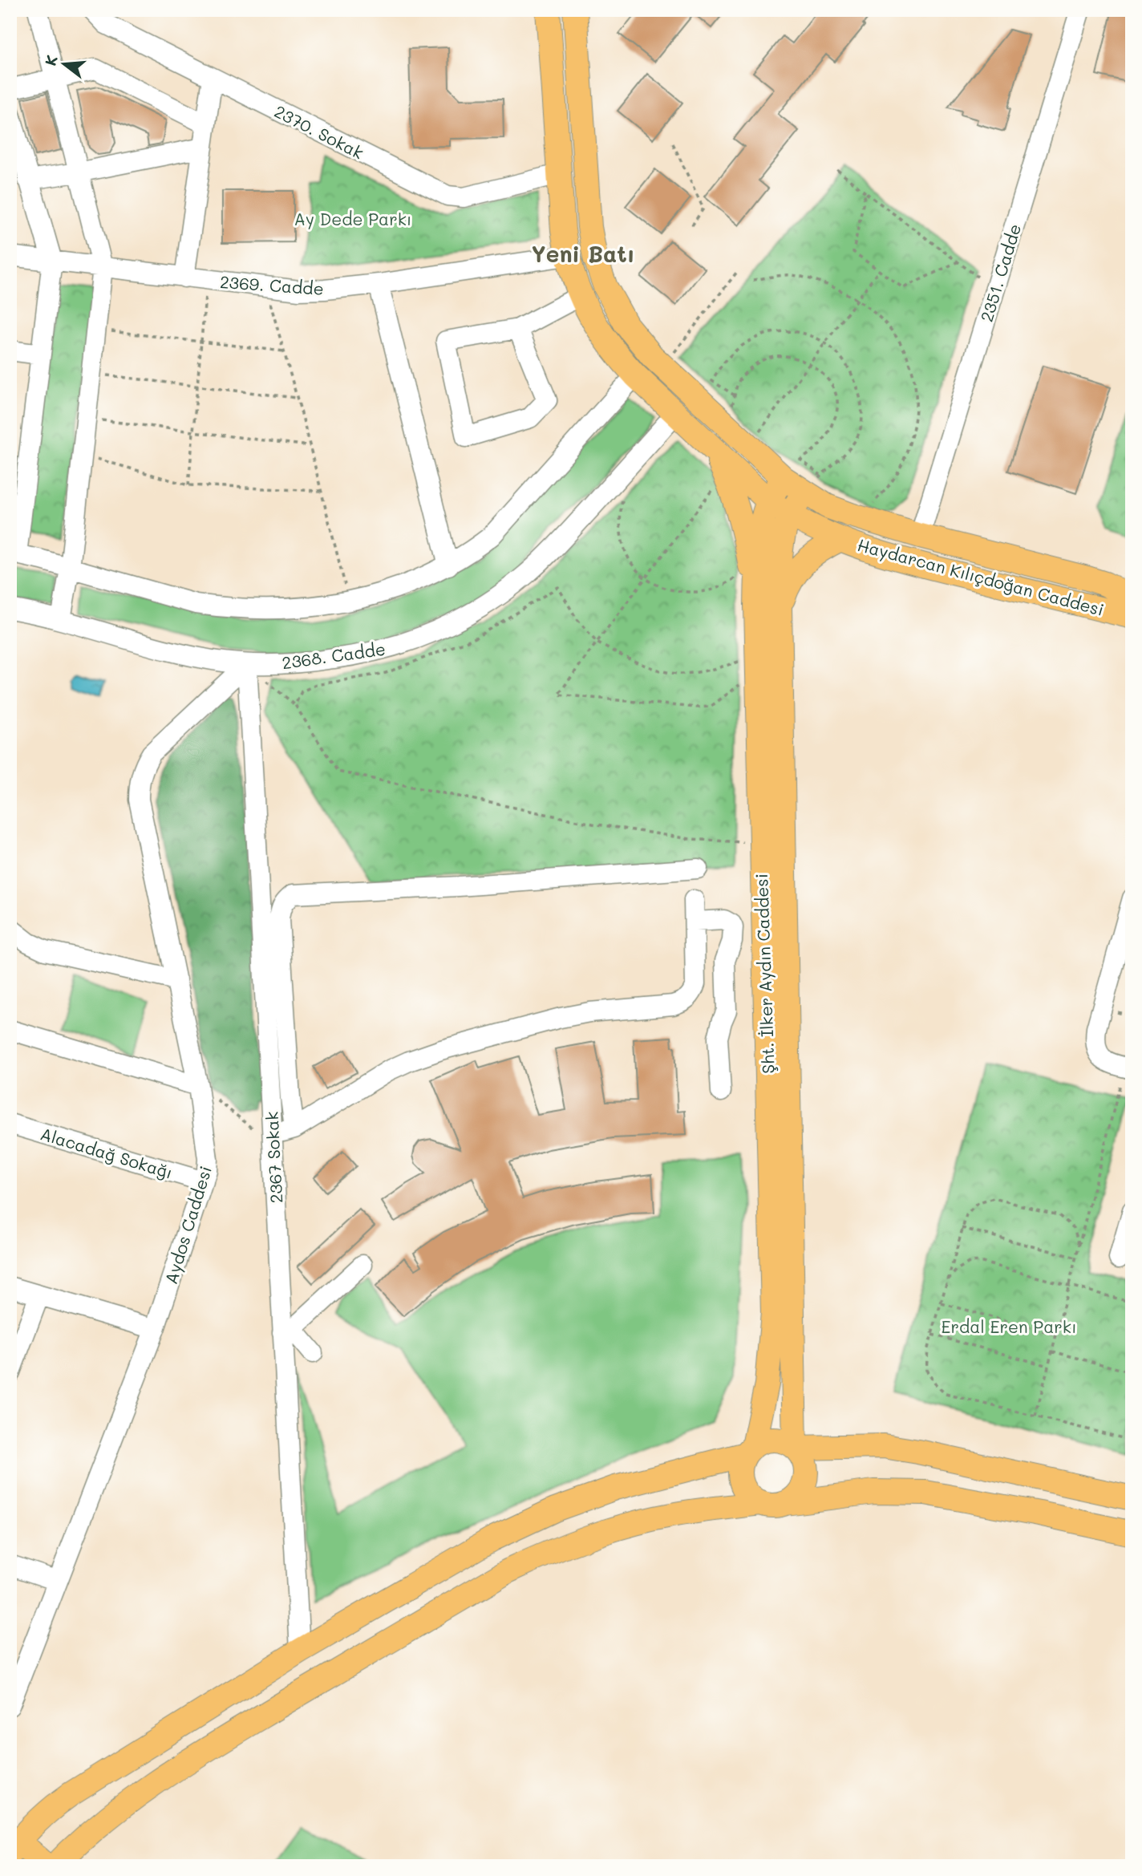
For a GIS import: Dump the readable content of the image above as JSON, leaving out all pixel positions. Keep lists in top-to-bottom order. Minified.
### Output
{"streets":{"main road":["Haydarcan Kılıçdoğan Caddesi","Şht. İlker Aydın Caddesi"],"street":["2370. Sokak","2351. Cadde","2369. Cadde","2368. Cadde","Alacadağ Sokağı","2367 Sokak","Aydos Caddesi"]},"crossings":[["2370. Sokak","Haydarcan Kılıçdoğan Caddesi"],["2351. Cadde","Haydarcan Kılıçdoğan Caddesi"],["2369. Cadde","Haydarcan Kılıçdoğan Caddesi"],["Haydarcan Kılıçdoğan Caddesi","2368. Cadde"],["Haydarcan Kılıçdoğan Caddesi","Şht. İlker Aydın Caddesi"],["2368. Cadde","2367 Sokak"],["2368. Cadde","Aydos Caddesi"],["Alacadağ Sokağı","Aydos Caddesi"],["2367 Sokak","Aydos Caddesi"]],"districts":["Yeni Batı"],"parks":["Ay Dede Parkı","Erdal Eren Parkı"],"north":"left"}
